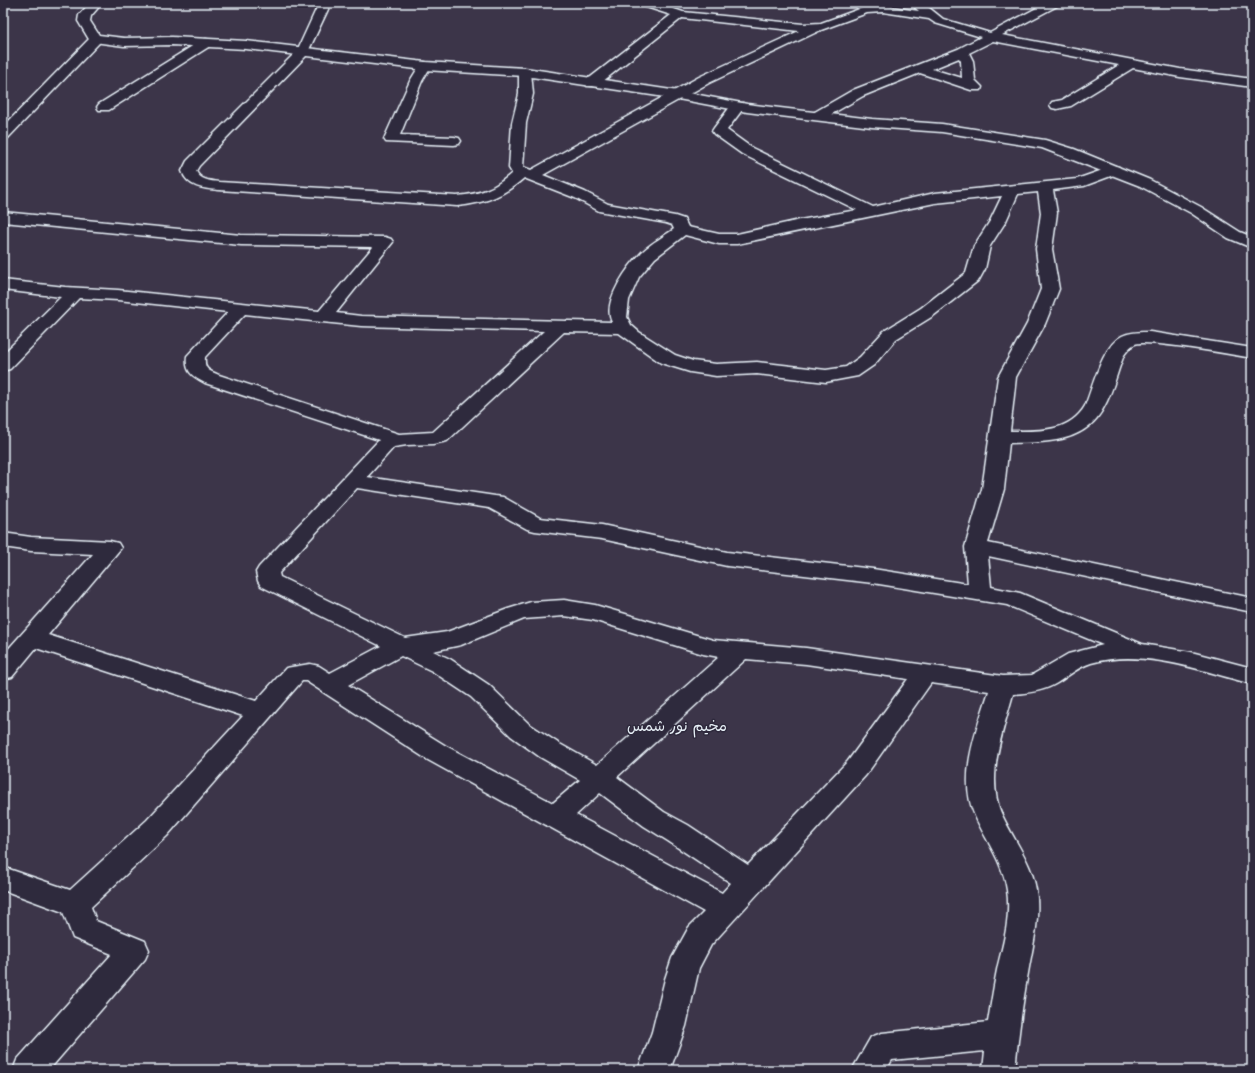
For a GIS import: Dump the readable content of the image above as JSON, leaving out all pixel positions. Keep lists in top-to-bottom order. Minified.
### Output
{"districts":["ِمخيم نور شمس"]}
